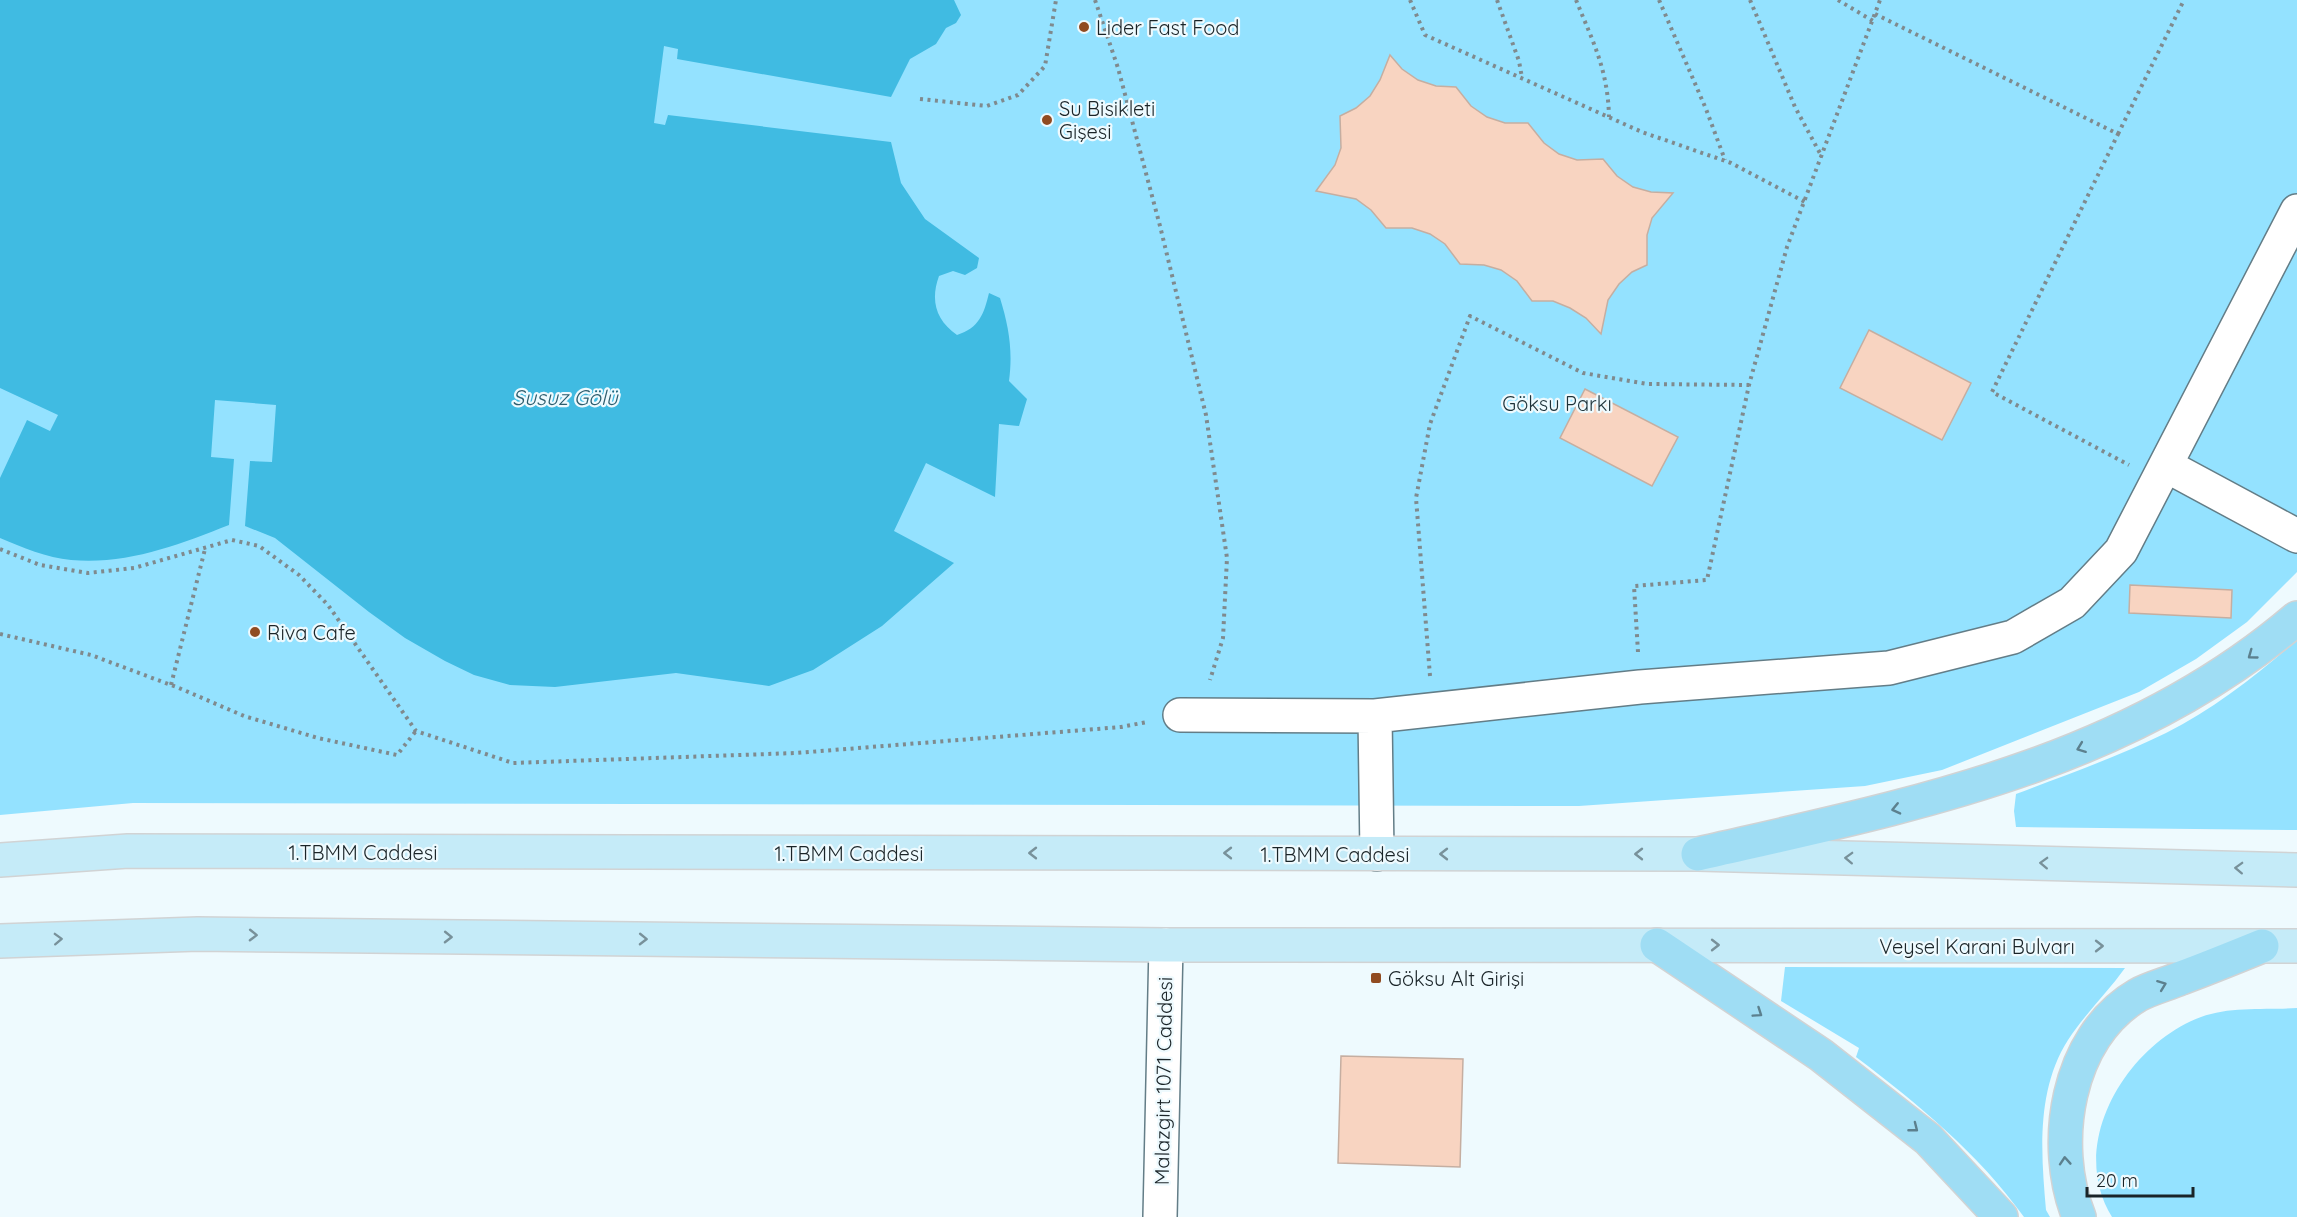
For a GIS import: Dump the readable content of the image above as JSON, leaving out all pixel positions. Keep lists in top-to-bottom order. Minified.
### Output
{"streets":{"main road":["1.TBMM Caddesi","Veysel Karani Bulvarı"],"street":["Malazgirt 1071 Caddesi"]},"water":["Susuz Gölü"],"parks":["Göksu Parkı"],"places":{"other":["Lider Fast Food","Su Bisikleti Gişesi","Riva Cafe"],"transit":["Göksu Alt Girişi"]},"scale_bar":"20 m"}
